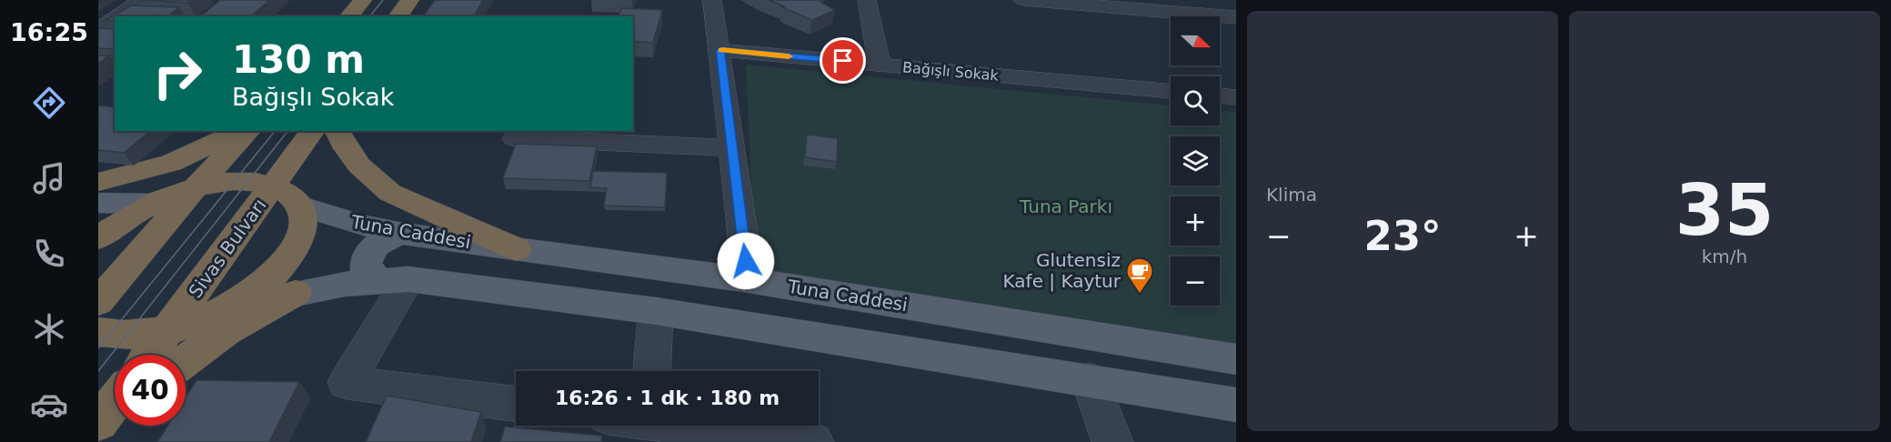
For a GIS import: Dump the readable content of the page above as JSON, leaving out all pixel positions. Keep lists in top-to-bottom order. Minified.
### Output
{"streets":{"highway":["Sivas Bulvarı"],"main road":["Tuna Caddesi"],"street":["Bağışlı Sokak"]},"parks":["Tuna Parkı"],"places":{"cafe":["Glutensiz Kafe | Kaytur"]},"north":"right","page":{"tabs":"16:25","tile":["Klima",["35","km/h"]],"map_buttons":["+","−"],"turn":["130 m","Bağışlı Sokak"],"heat":["−","23°","+"],"limit":"40","trip":"16:26 · 1 dk · 180 m"}}
